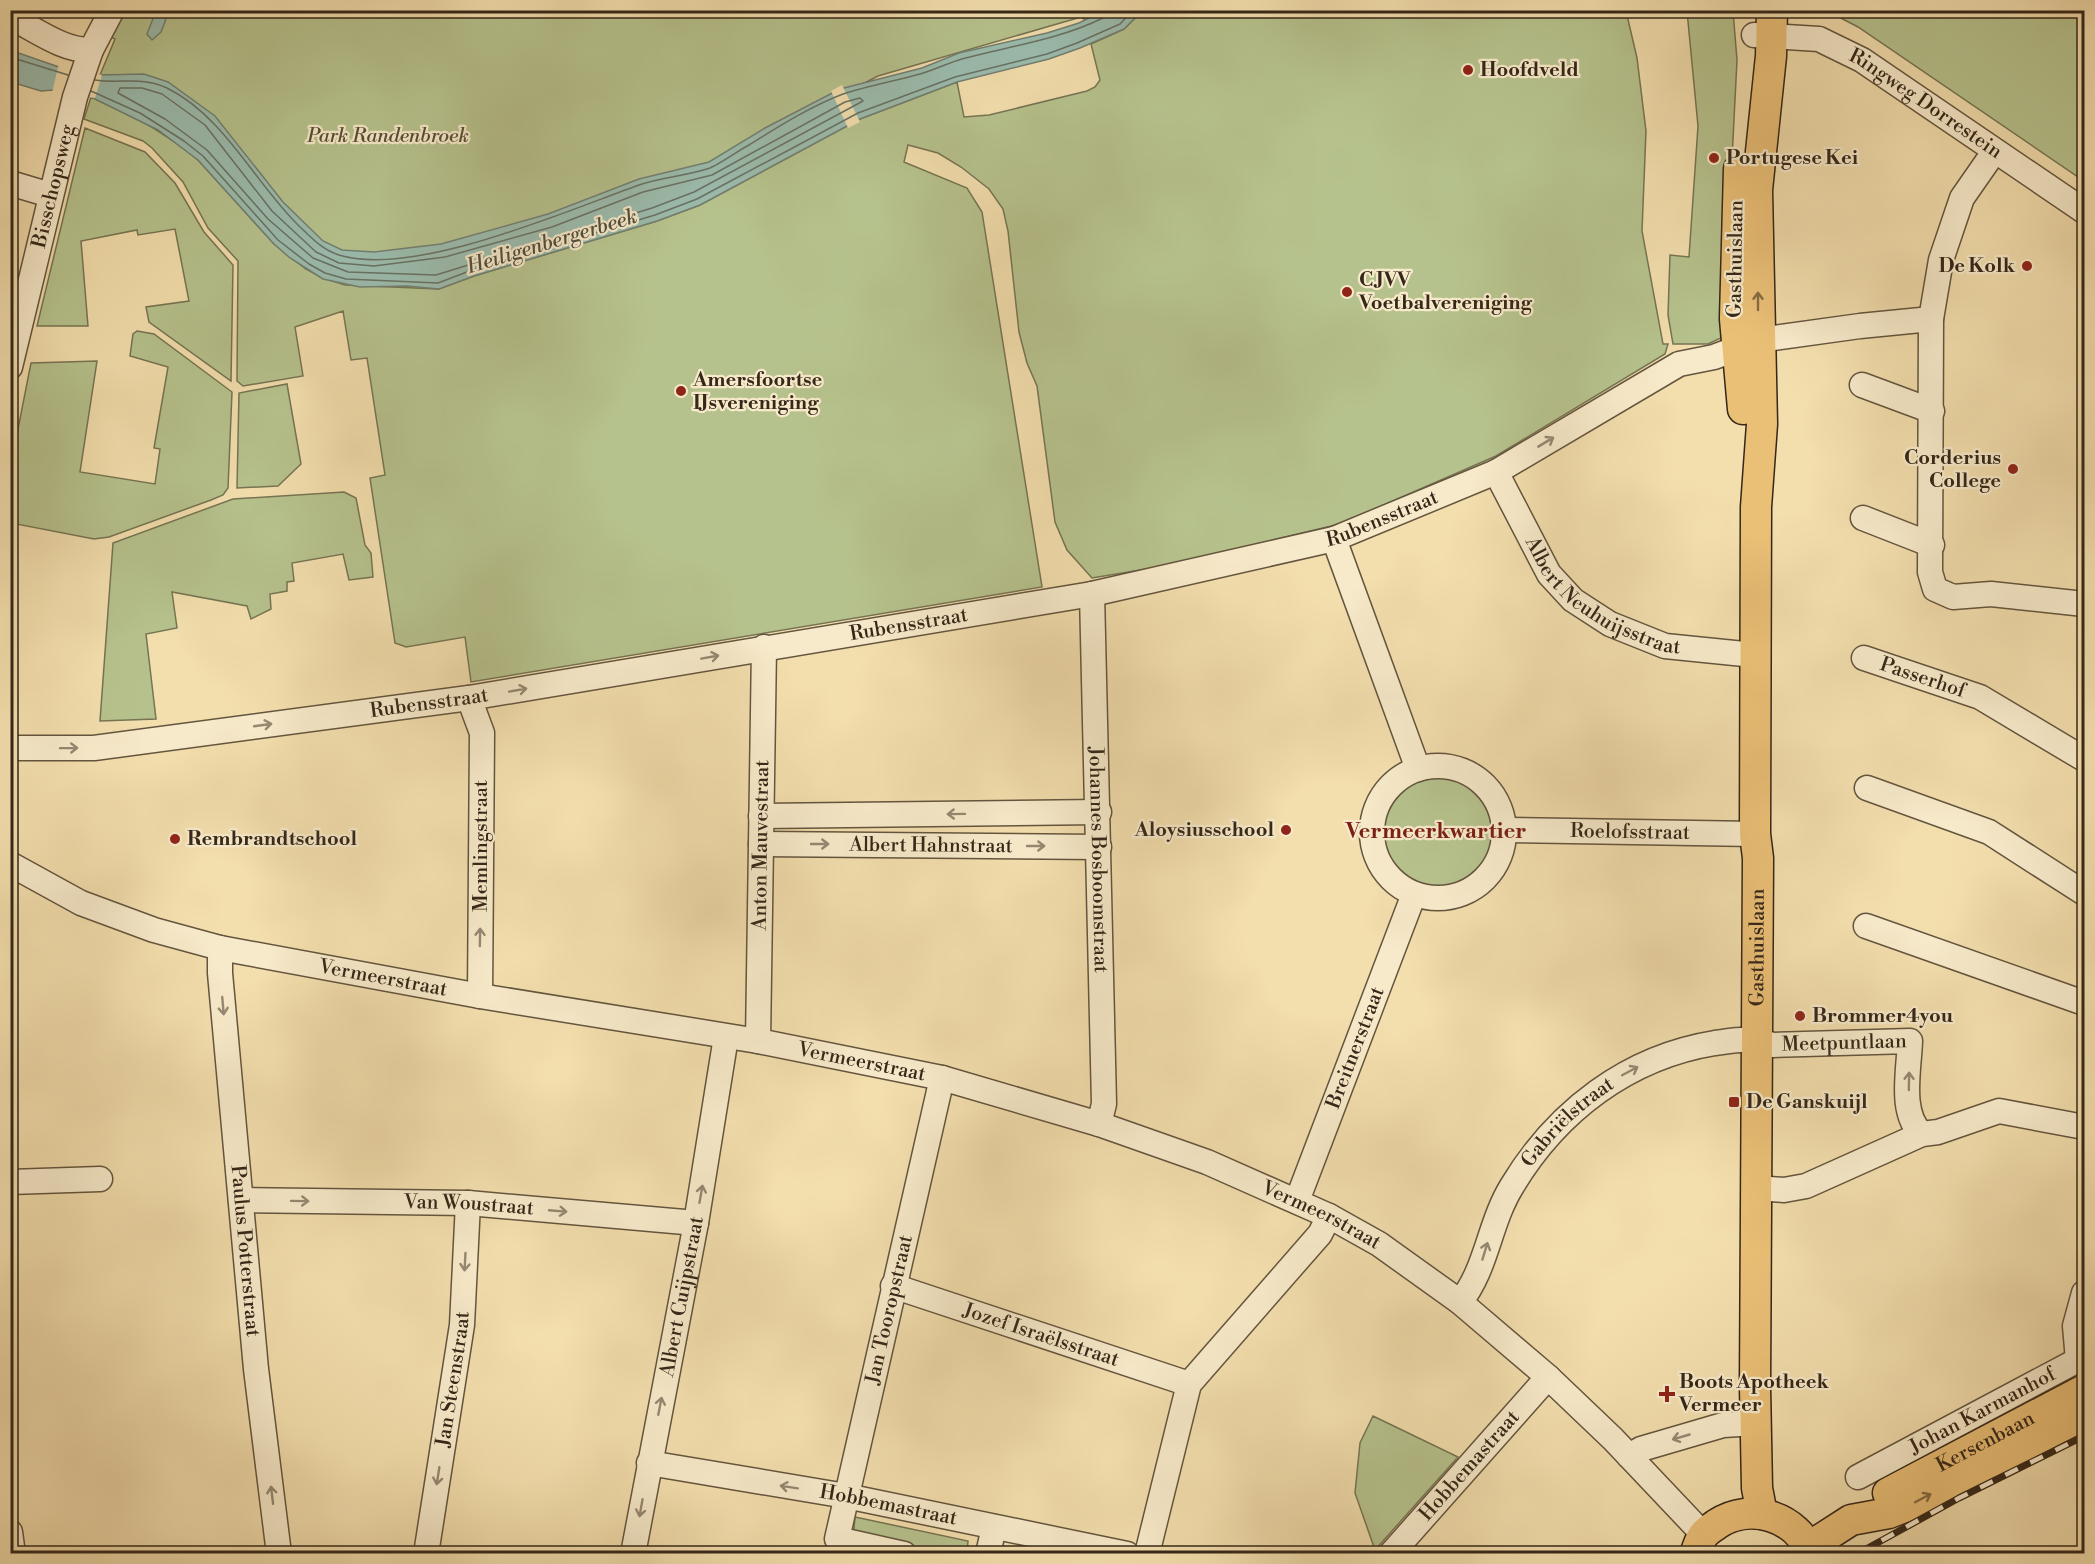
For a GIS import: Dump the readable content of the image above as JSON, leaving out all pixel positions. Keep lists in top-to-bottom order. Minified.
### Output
{"streets":{"main road":["Gasthuislaan","Kersenbaan"],"street":["Ringweg Dorrestein","Bisschopsweg","Rubensstraat","Albert Neuhuijsstraat","Passerhof","Roelofsstraat","Anton Mauvestraat","Albert Hahnstraat","Memlingstraat","Johannes Bosboomstraat","Vermeerstraat","Meetpuntlaan","Breitnerstraat","Gabriëlstraat","Van Woustraat","Paulus Potterstraat","Albert Cuijpstraat","Jan Tooropstraat","Jozef Israëlsstraat","Jan Steenstraat","Johan Karmanhof","Hobbemastraat"]},"crossings":[["Ringweg Dorrestein","Gasthuislaan"],["Gasthuislaan","Rubensstraat"],["Gasthuislaan","Albert Neuhuijsstraat"],["Gasthuislaan","Roelofsstraat"],["Gasthuislaan","Meetpuntlaan"],["Gasthuislaan","Gabriëlstraat"],["Rubensstraat","Albert Neuhuijsstraat"],["Rubensstraat","Anton Mauvestraat"],["Rubensstraat","Memlingstraat"],["Rubensstraat","Johannes Bosboomstraat"],["Roelofsstraat","Breitnerstraat"],["Anton Mauvestraat","Albert Hahnstraat"],["Anton Mauvestraat","Vermeerstraat"],["Albert Hahnstraat","Johannes Bosboomstraat"],["Memlingstraat","Vermeerstraat"],["Johannes Bosboomstraat","Vermeerstraat"],["Vermeerstraat","Breitnerstraat"],["Vermeerstraat","Gabriëlstraat"],["Vermeerstraat","Paulus Potterstraat"],["Vermeerstraat","Albert Cuijpstraat"],["Vermeerstraat","Jan Tooropstraat"],["Vermeerstraat","Hobbemastraat"],["Meetpuntlaan","Gabriëlstraat"],["Van Woustraat","Paulus Potterstraat"],["Van Woustraat","Albert Cuijpstraat"],["Van Woustraat","Jan Steenstraat"],["Albert Cuijpstraat","Hobbemastraat"],["Jan Tooropstraat","Jozef Israëlsstraat"],["Jan Tooropstraat","Hobbemastraat"]],"one_way":["Rubensstraat","Memlingstraat","Gabriëlstraat","Van Woustraat","Jan Steenstraat"],"districts":["Vermeerkwartier"],"water":["Heiligenbergerbeek"],"parks":["Park Randenbroek"],"places":{"other":["Hoofdveld","Portugese Kei","De Kolk","CJVV Voetbalvereniging","Amersfoortse IJsvereniging","Corderius College","Aloysiusschool","Rembrandtschool","Brommer4you"],"transit":["De Ganskuijl"],"health":["Boots Apotheek Vermeer"]}}
